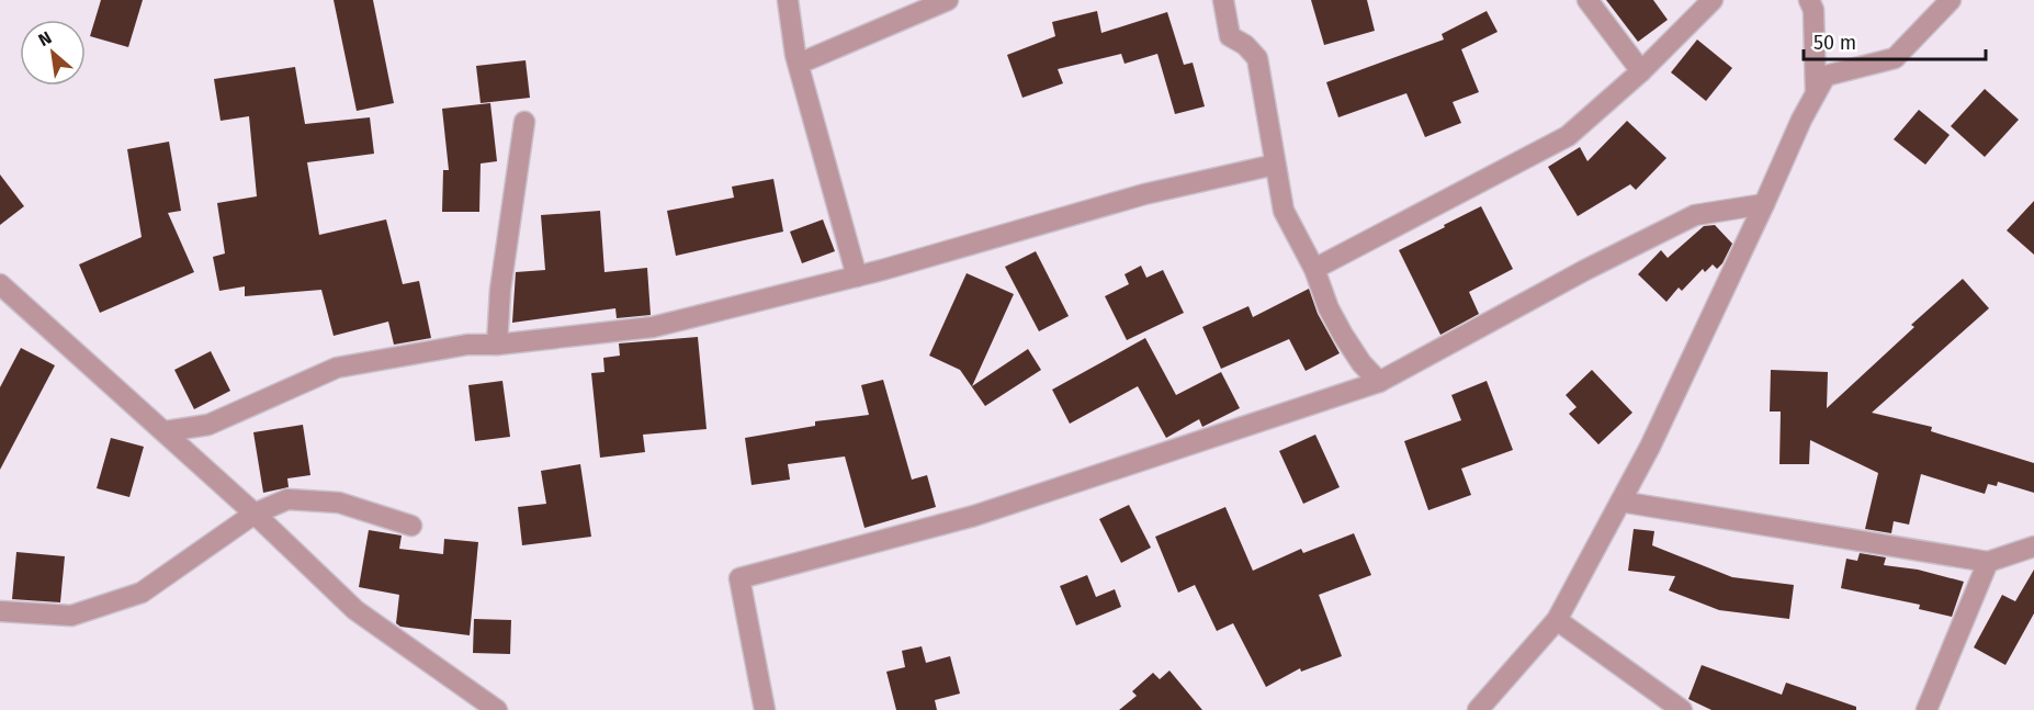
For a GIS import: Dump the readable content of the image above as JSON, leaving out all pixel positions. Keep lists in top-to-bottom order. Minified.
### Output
{"scale_bar":"50 m","north":"top left"}
